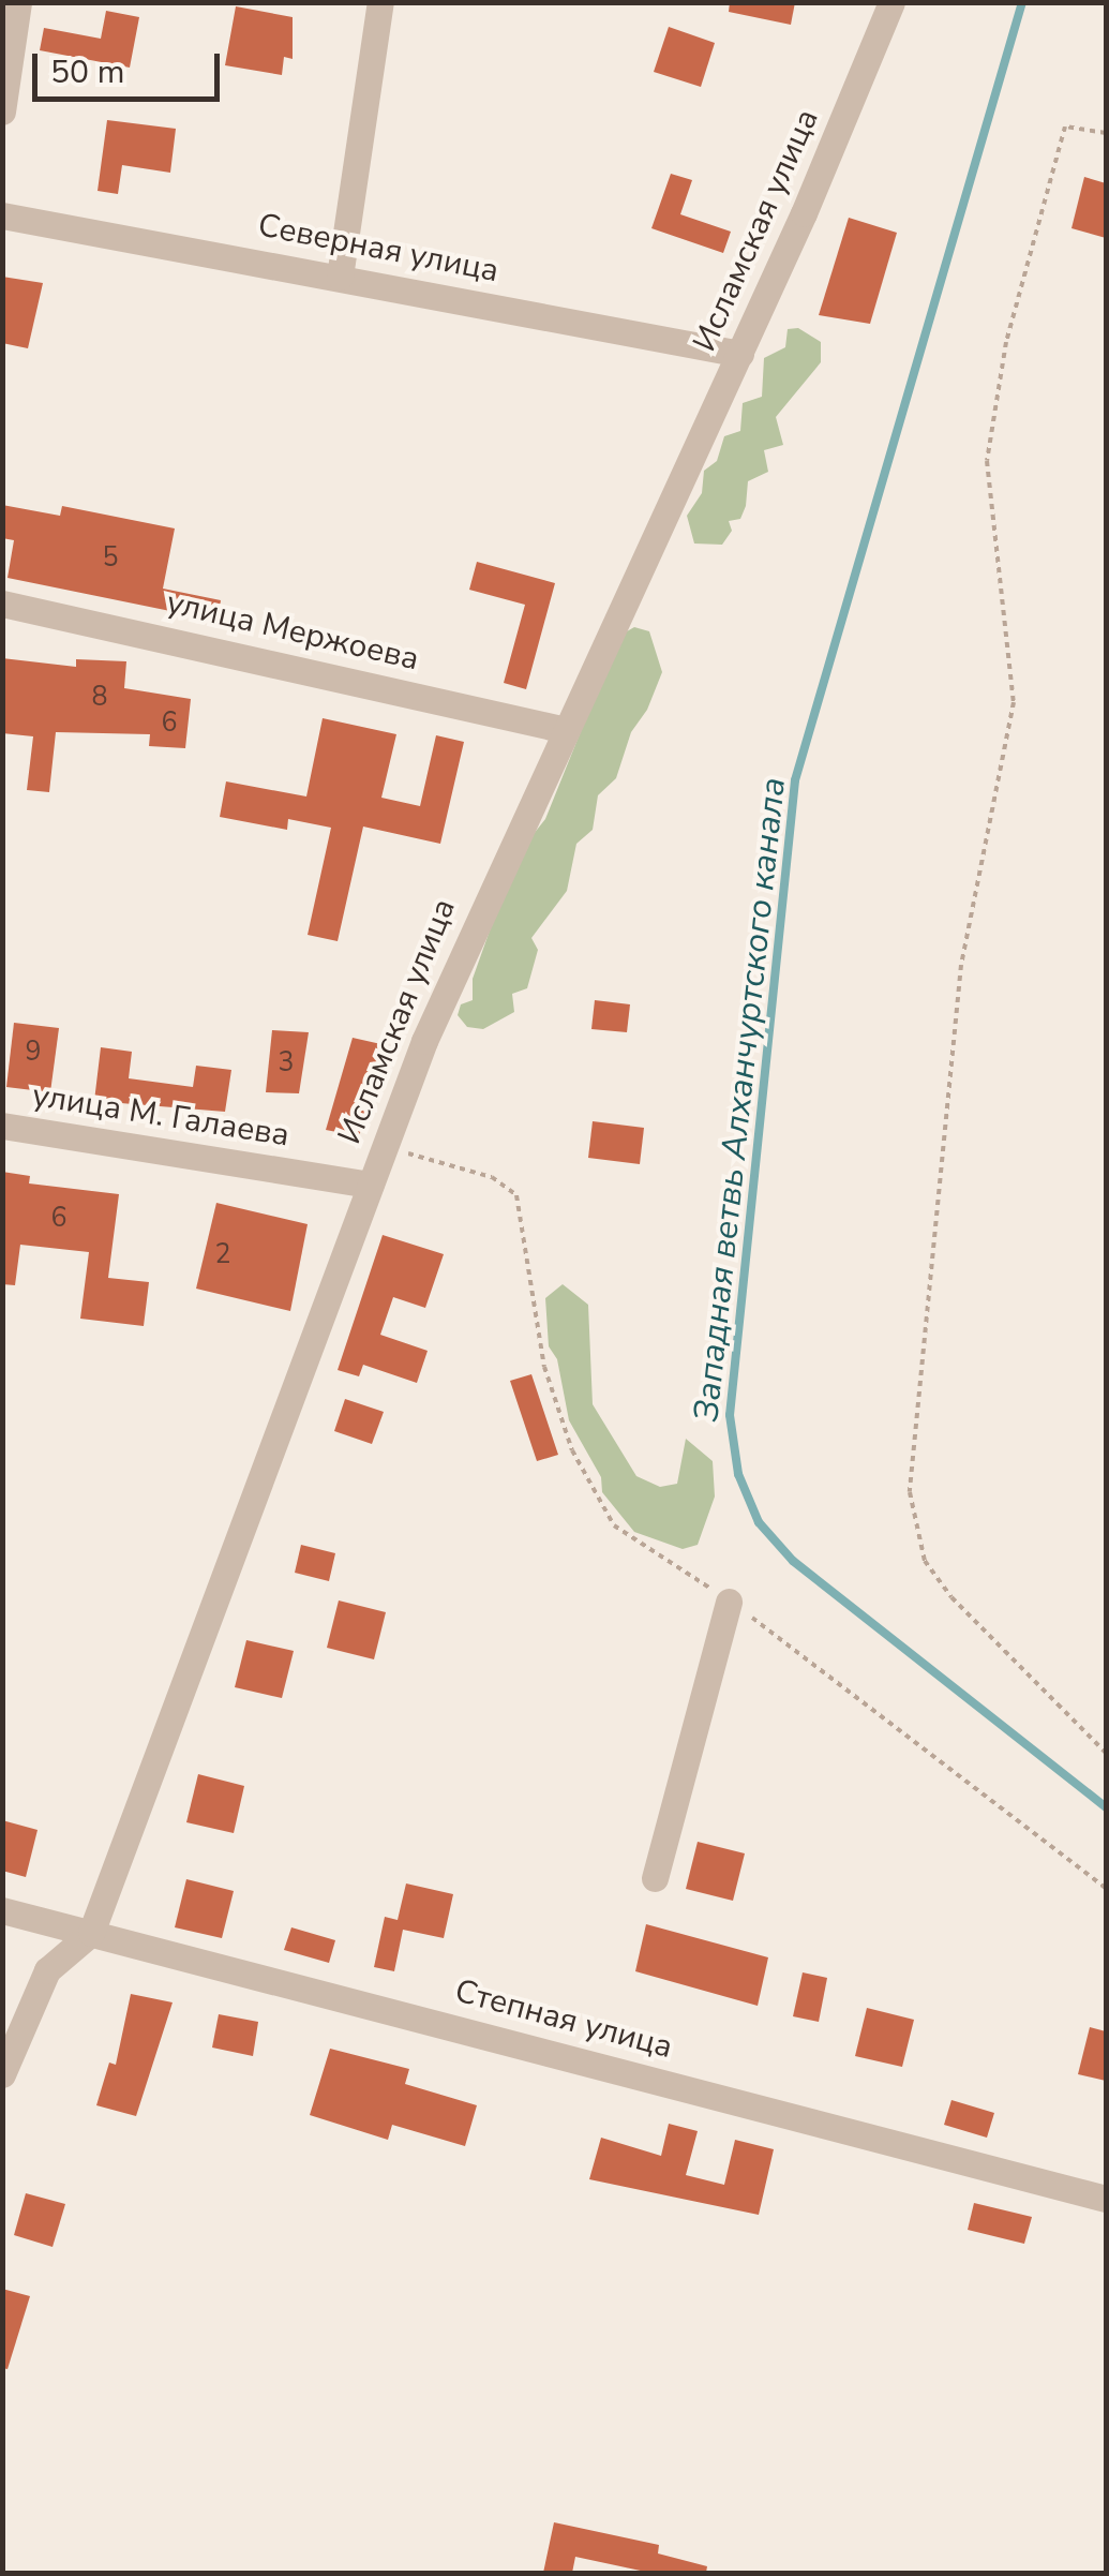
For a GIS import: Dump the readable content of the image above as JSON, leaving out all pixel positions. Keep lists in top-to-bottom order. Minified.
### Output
{"streets":{"street":["Исламская улица","Северная улица","улица Мержоева","улица М. Галаева","Степная улица"]},"crossings":[["Исламская улица","Северная улица"],["Исламская улица","улица Мержоева"],["Исламская улица","улица М. Галаева"],["Исламская улица","Степная улица"]],"water":["Западная ветвь Алханчуртского канала"],"house_numbers":["5","8","6","9","3","6","2"],"scale_bar":"50 m"}
